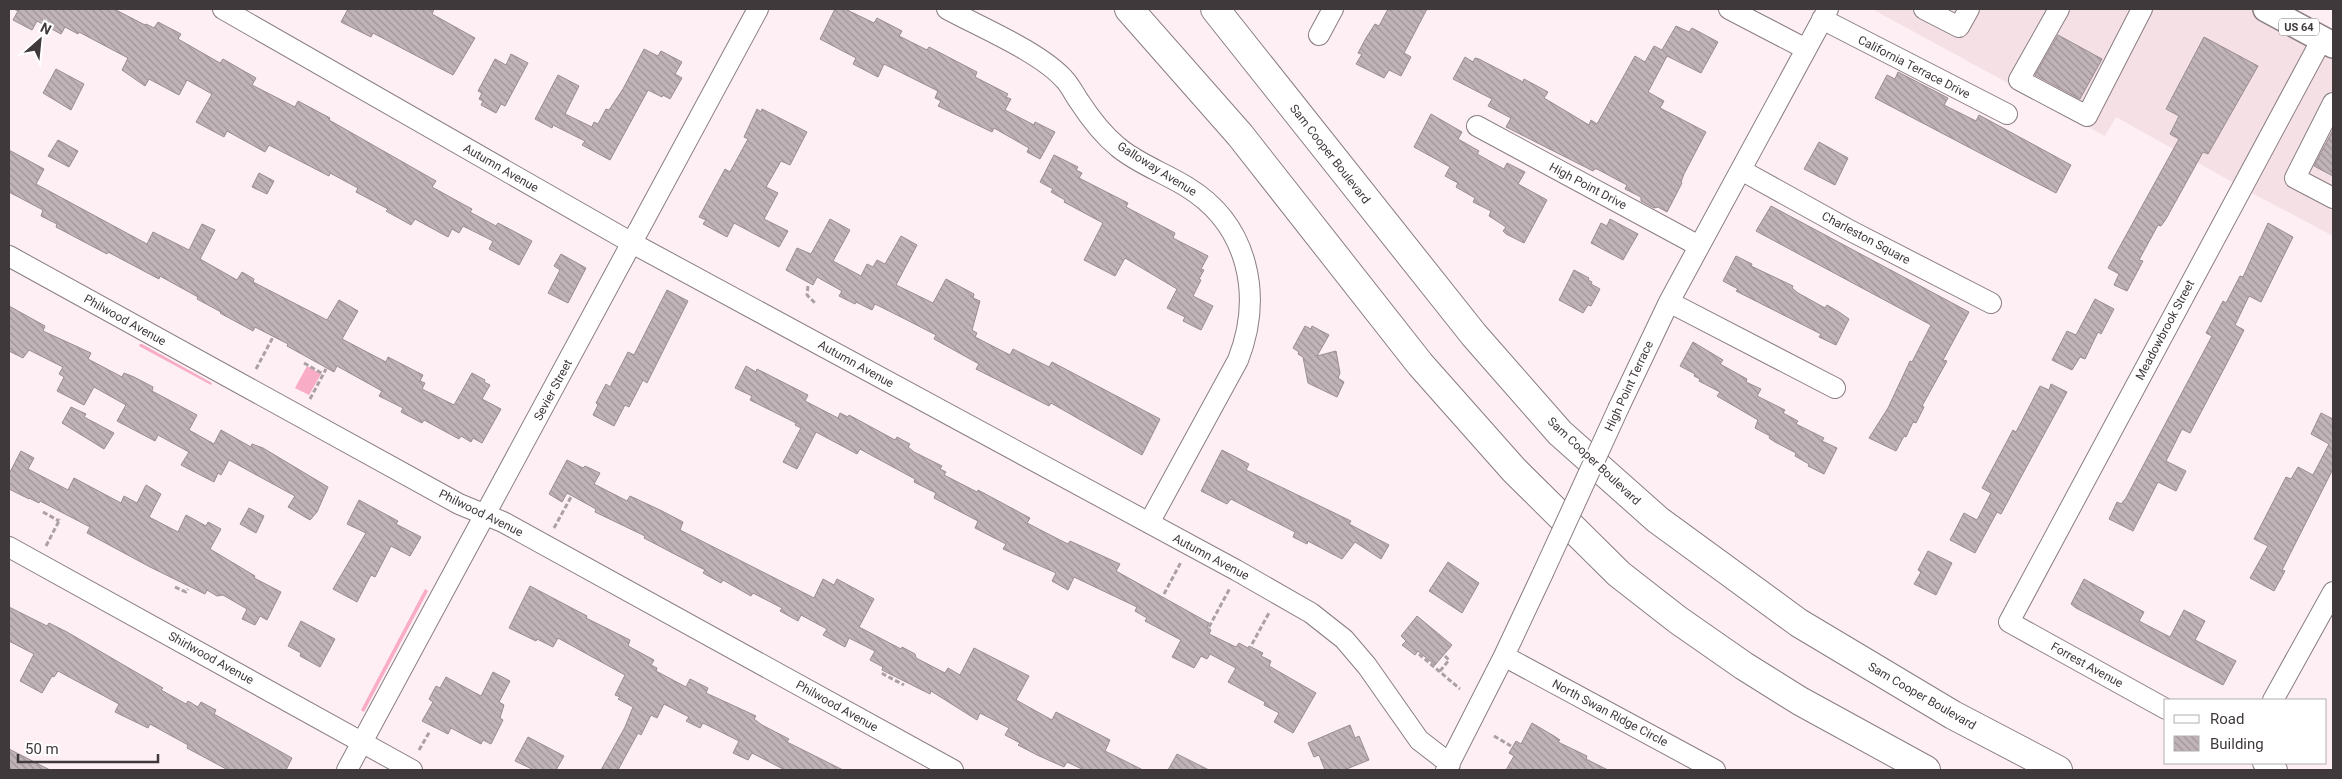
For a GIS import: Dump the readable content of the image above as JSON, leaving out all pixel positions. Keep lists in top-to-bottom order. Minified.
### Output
{"streets":{"highway":["Sam Cooper Boulevard"],"main road":["US 64"],"street":["California Terrace Drive","Autumn Avenue","Galloway Avenue","High Point Drive","Charleston Square","Philwood Avenue","Meadowbrook Street","High Point Terrace","Sevier Street","Shirlwood Avenue","Forrest Avenue","North Swan Ridge Circle"]},"crossings":[["US 64","Meadowbrook Street"],["California Terrace Drive","High Point Terrace"],["Autumn Avenue","Galloway Avenue"],["Autumn Avenue","High Point Terrace"],["Autumn Avenue","Sevier Street"],["High Point Drive","High Point Terrace"],["Charleston Square","High Point Terrace"],["Philwood Avenue","Sevier Street"],["Meadowbrook Street","Forrest Avenue"],["High Point Terrace","North Swan Ridge Circle"],["Sevier Street","Shirlwood Avenue"]],"legend":["Road","Building"],"scale_bar":"50 m","north":"top right"}
